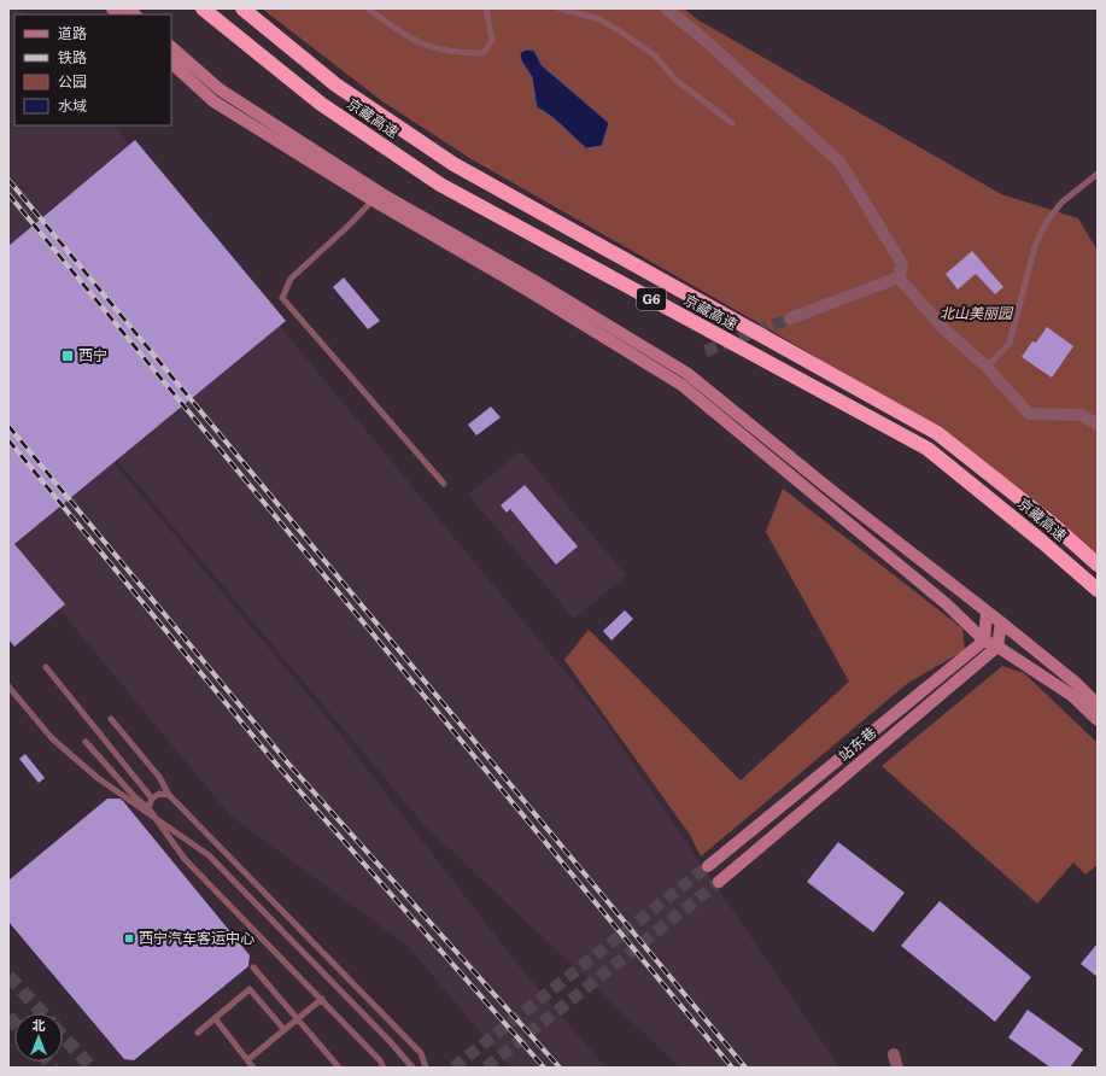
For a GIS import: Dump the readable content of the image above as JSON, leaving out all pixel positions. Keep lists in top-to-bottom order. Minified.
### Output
{"streets":{"highway":["京藏高速","G6"],"main road":["站东巷"]},"parks":["北山美丽园"],"places":{"transit":["西宁","西宁汽车客运中心"]},"legend":["道路","铁路","公园","水域"],"north":"top"}
